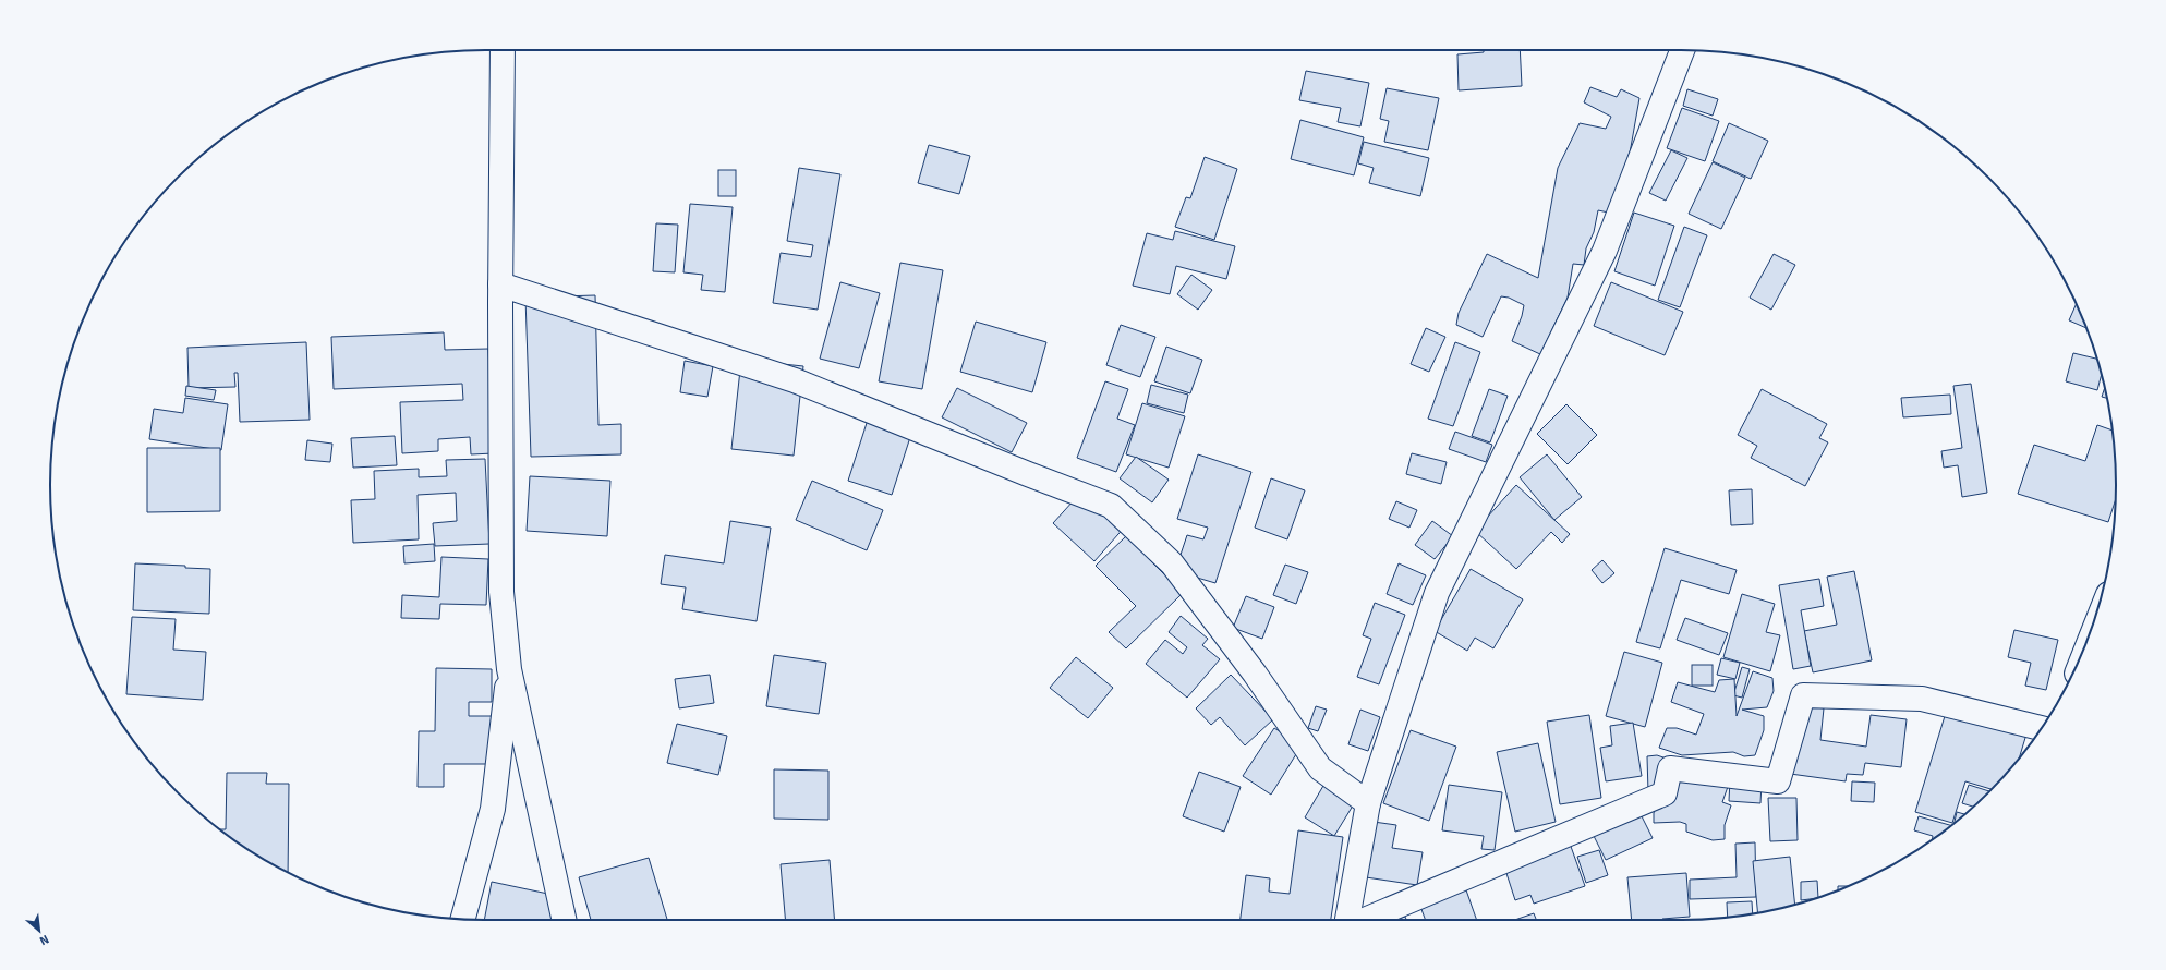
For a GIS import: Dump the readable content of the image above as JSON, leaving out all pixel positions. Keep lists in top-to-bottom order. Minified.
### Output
{"north":"bottom right"}
